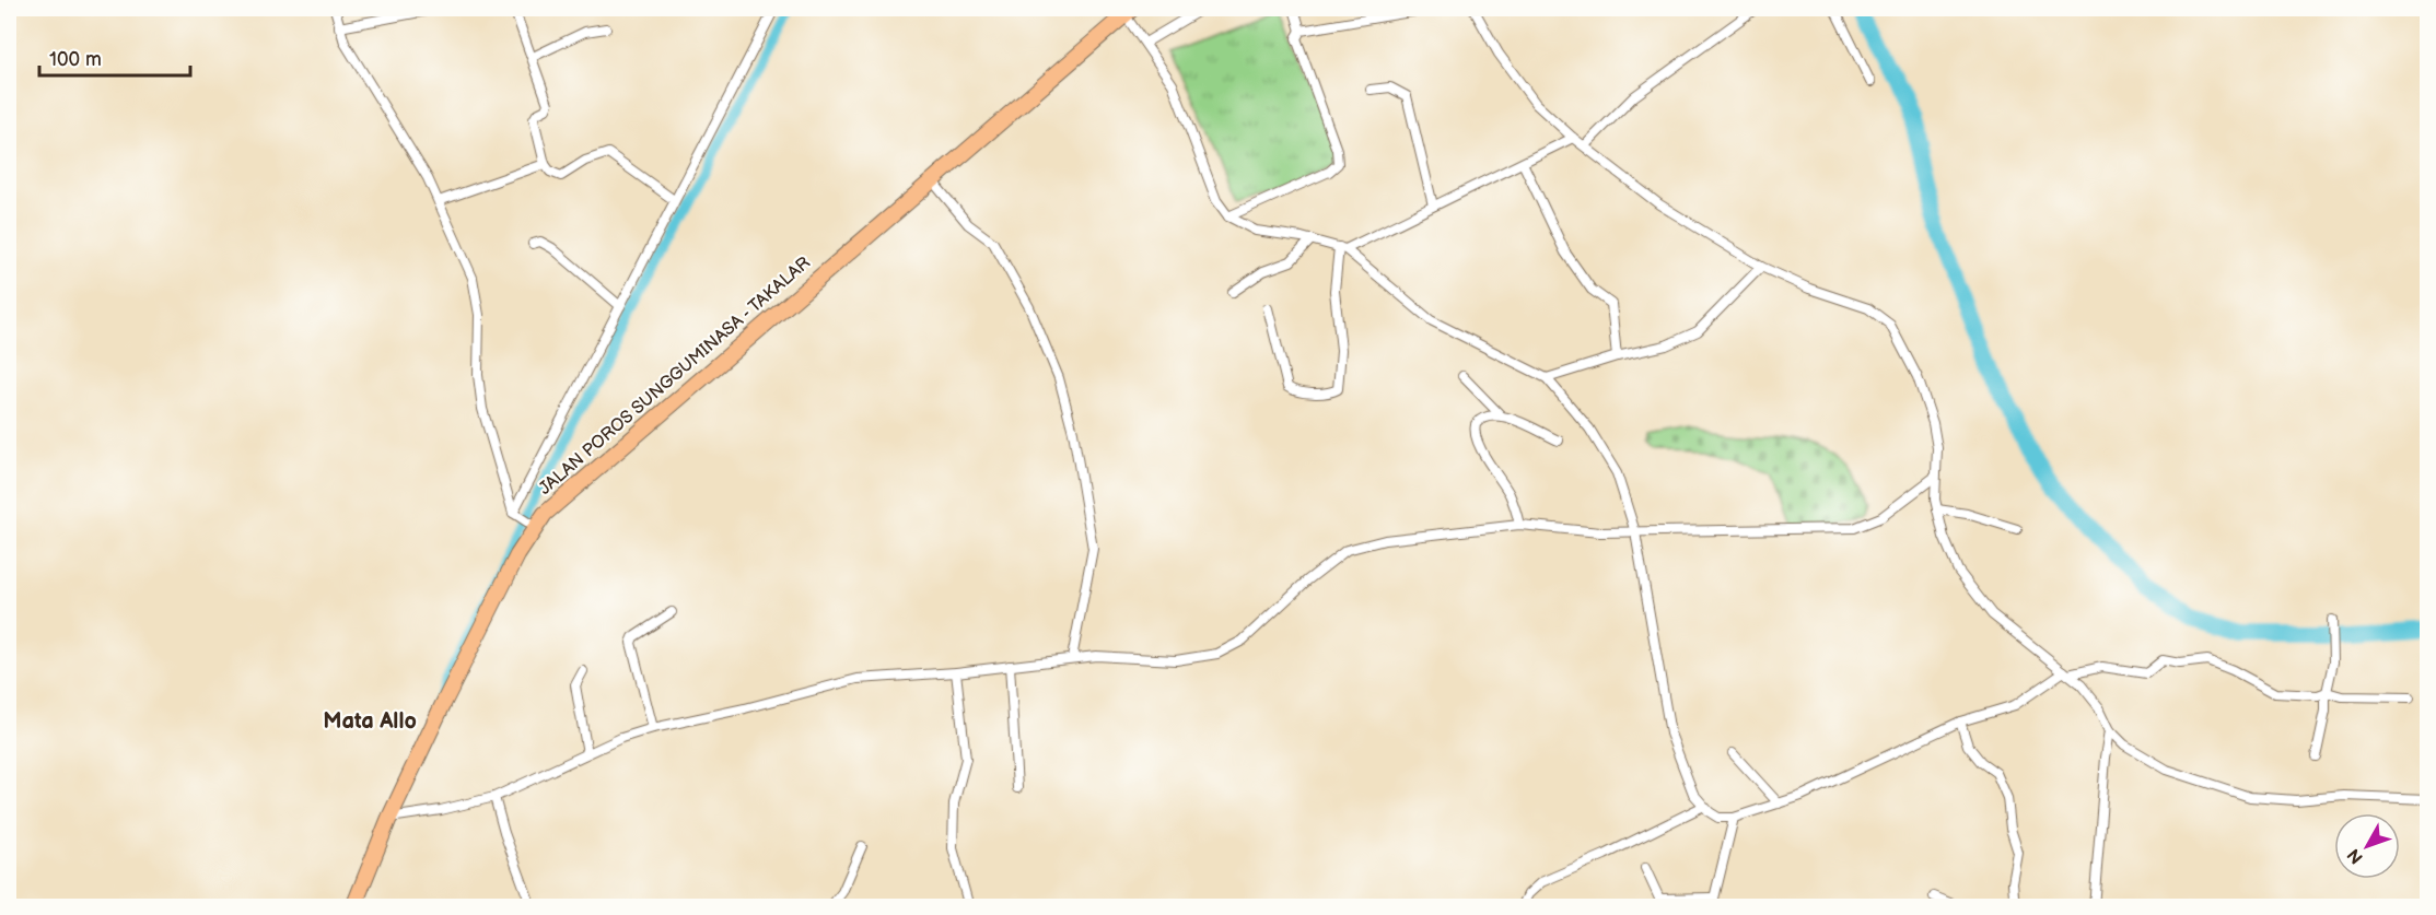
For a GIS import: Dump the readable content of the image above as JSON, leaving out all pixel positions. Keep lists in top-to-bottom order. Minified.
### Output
{"streets":{"highway":["JALAN POROS SUNGGUMINASA - TAKALAR"]},"districts":["Mata Allo"],"scale_bar":"100 m","north":"bottom left"}
